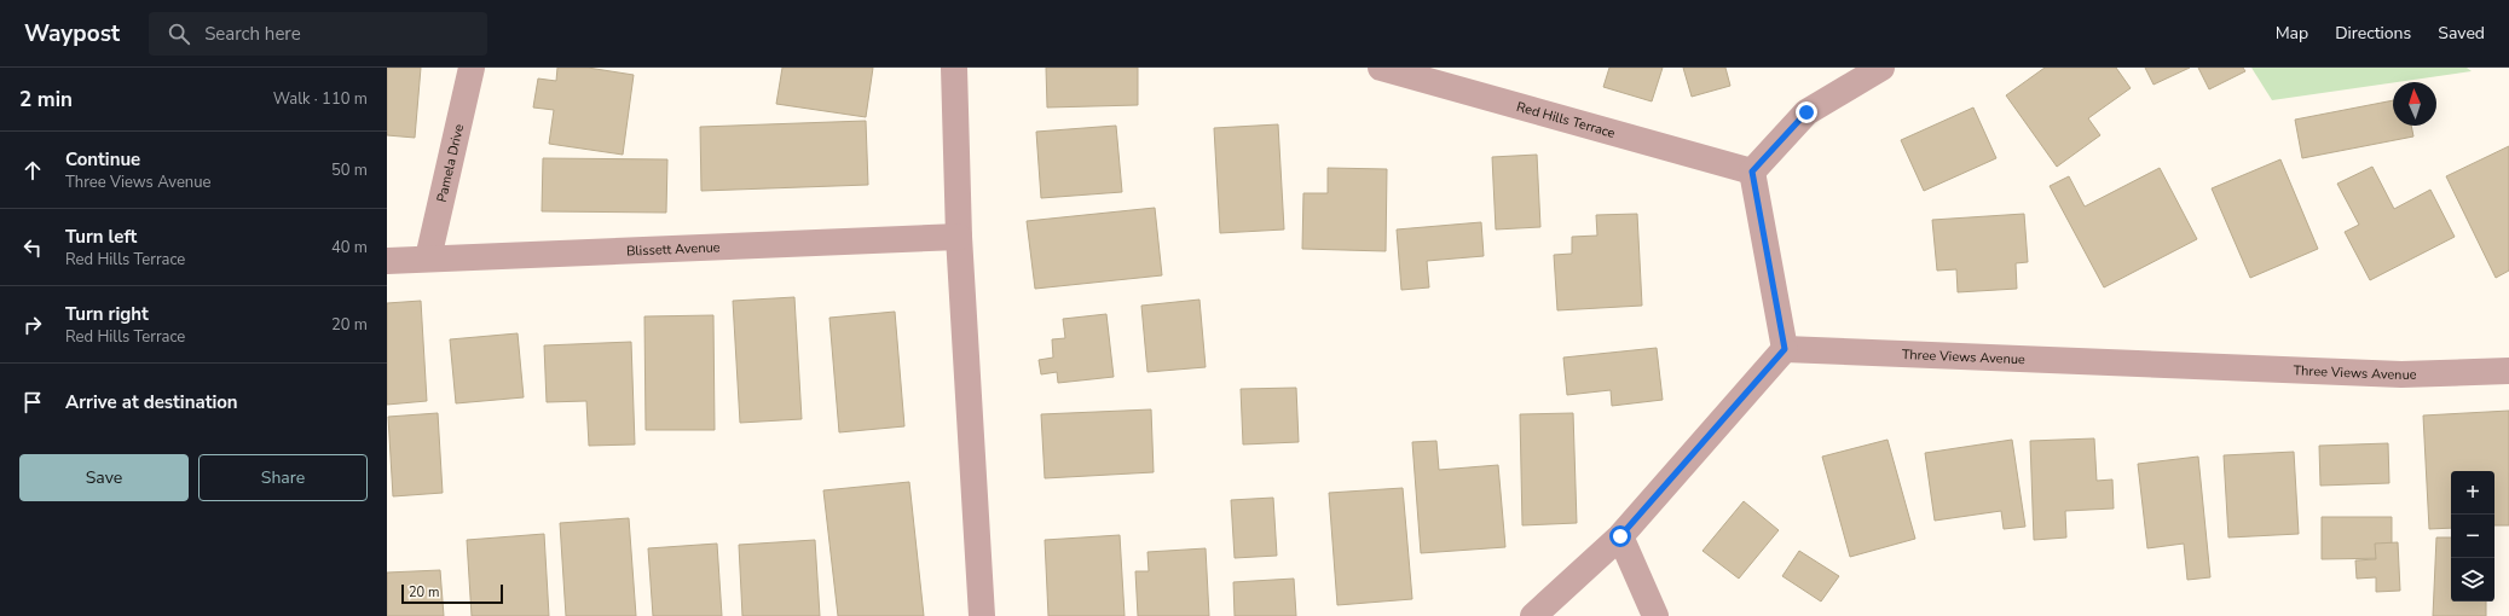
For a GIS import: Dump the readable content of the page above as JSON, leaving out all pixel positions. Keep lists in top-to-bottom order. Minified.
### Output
{"streets":{"street":["Red Hills Terrace","Pamela Drive","Blissett Avenue","Three Views Avenue"]},"crossings":[["Pamela Drive","Blissett Avenue"]],"scale_bar":"20 m","north":"top","page":{"header":"Waypost","search":"Search here","nav":["Map","Directions","Saved"],"heading":["2 min","Walk · 110 m"],"list":[["Continue","Three Views Avenue","50 m"],["Turn left","Red Hills Terrace","40 m"],["Turn right","Red Hills Terrace","20 m"],"Arrive at destination"],"buttons":["Save","Share"],"map_buttons":["+","−"],"scale":"20 m"}}
